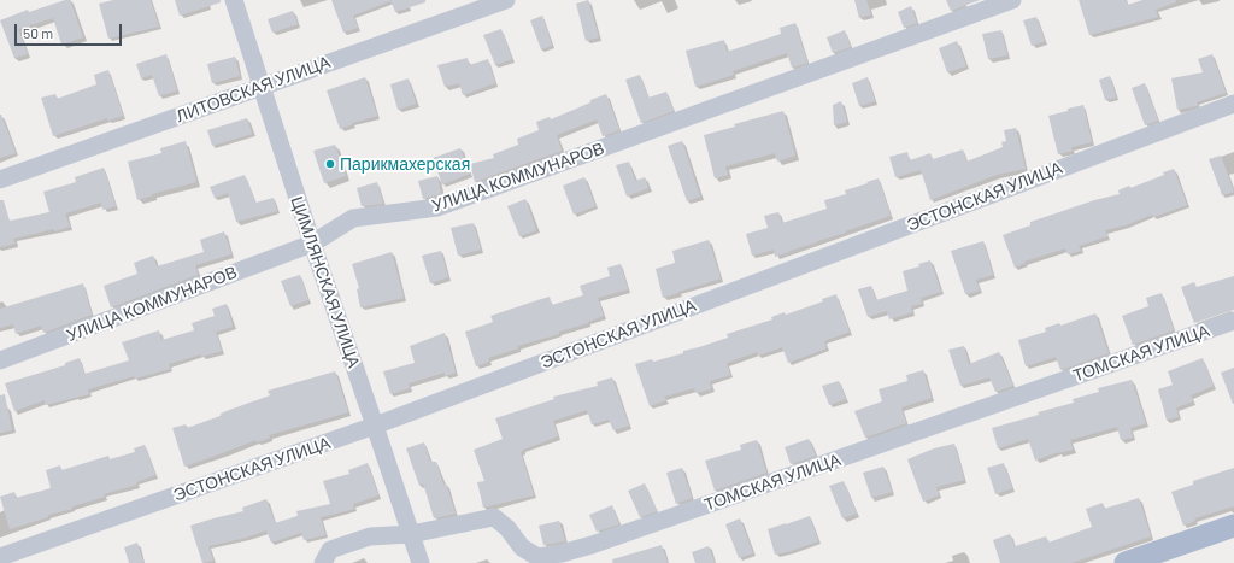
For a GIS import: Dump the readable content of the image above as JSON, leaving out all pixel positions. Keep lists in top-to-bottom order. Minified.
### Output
{"streets":{"street":["ЛИТОВСКАЯ УЛИЦА","УЛИЦА КОММУНАРОВ","ЭСТОНСКАЯ УЛИЦА","ЦИМЛЯНСКАЯ УЛИЦА","ТОМСКАЯ УЛИЦА"]},"crossings":[["ЛИТОВСКАЯ УЛИЦА","ЦИМЛЯНСКАЯ УЛИЦА"],["УЛИЦА КОММУНАРОВ","ЦИМЛЯНСКАЯ УЛИЦА"],["ЭСТОНСКАЯ УЛИЦА","ЦИМЛЯНСКАЯ УЛИЦА"],["ЦИМЛЯНСКАЯ УЛИЦА","ТОМСКАЯ УЛИЦА"]],"places":["Парикмахерская"],"scale_bar":"50 m"}
